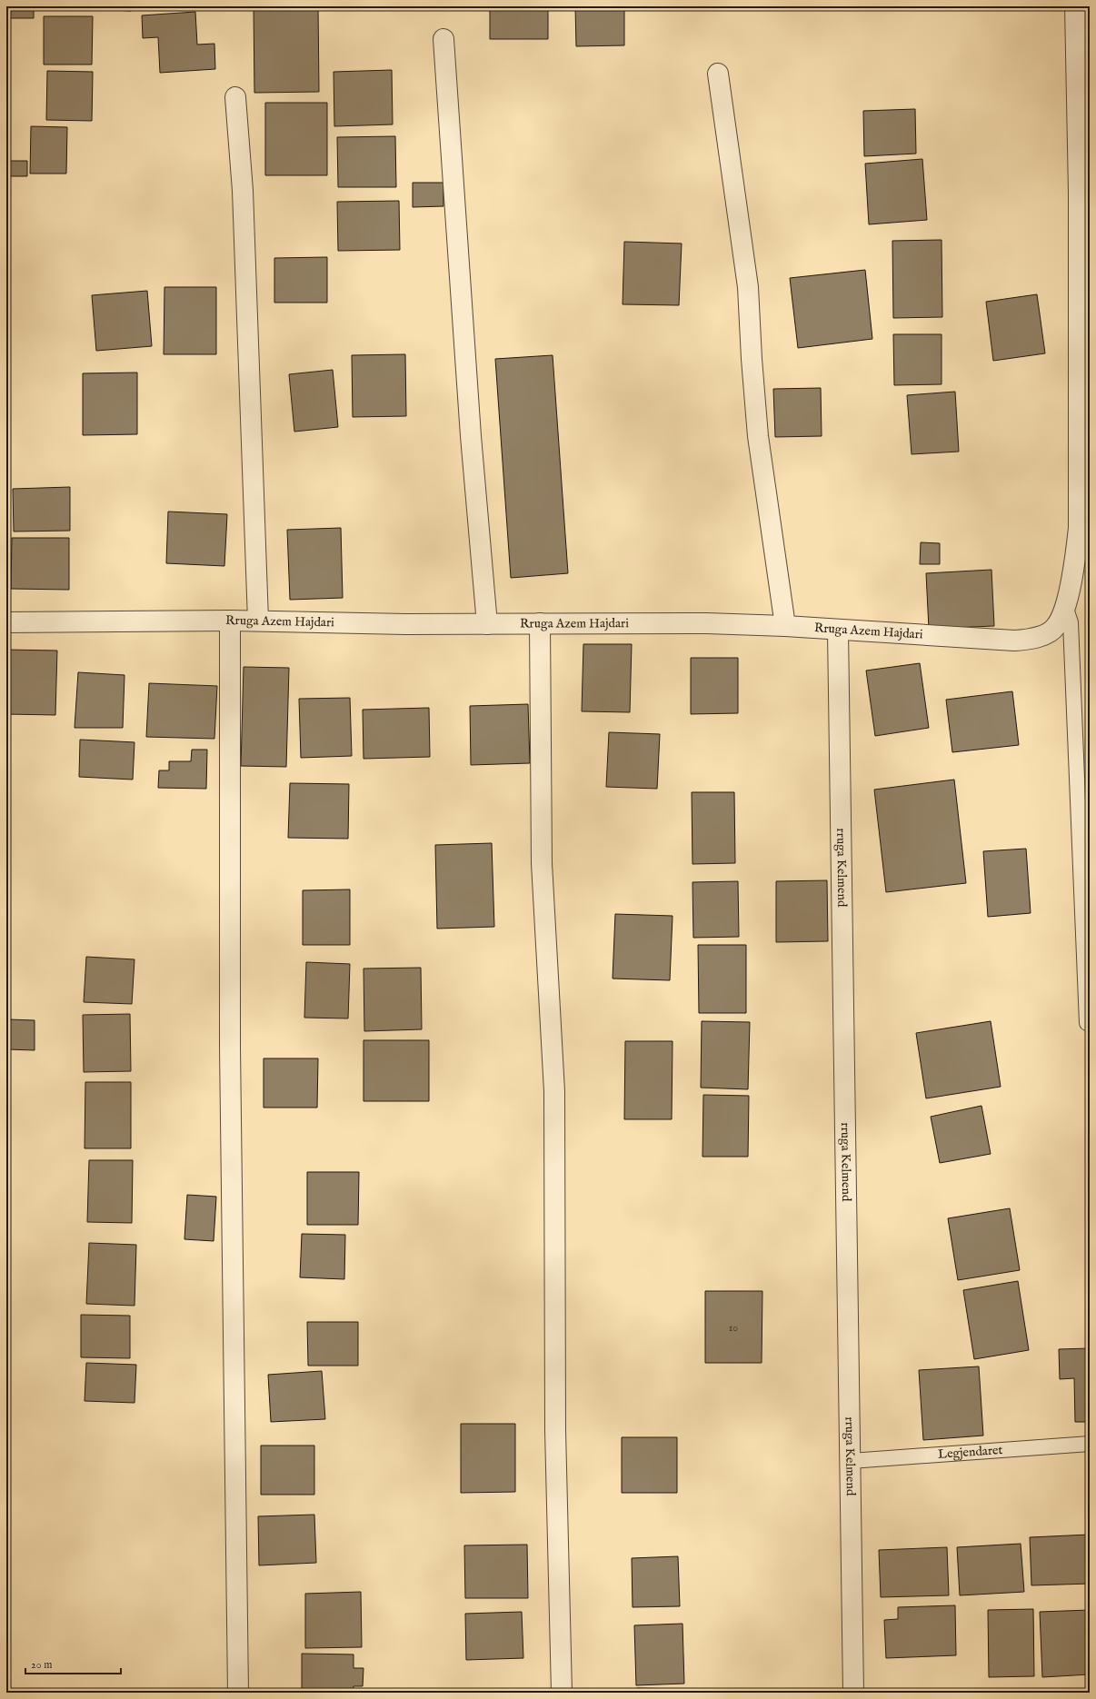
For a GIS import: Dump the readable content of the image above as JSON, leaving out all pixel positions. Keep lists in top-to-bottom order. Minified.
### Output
{"streets":{"street":["Rruga Azem Hajdari","rruga Kelmend"],"lane":["Legjendaret"]},"crossings":[["Rruga Azem Hajdari","rruga Kelmend"],["rruga Kelmend","Legjendaret"]],"house_numbers":["10"],"scale_bar":"20 m"}
